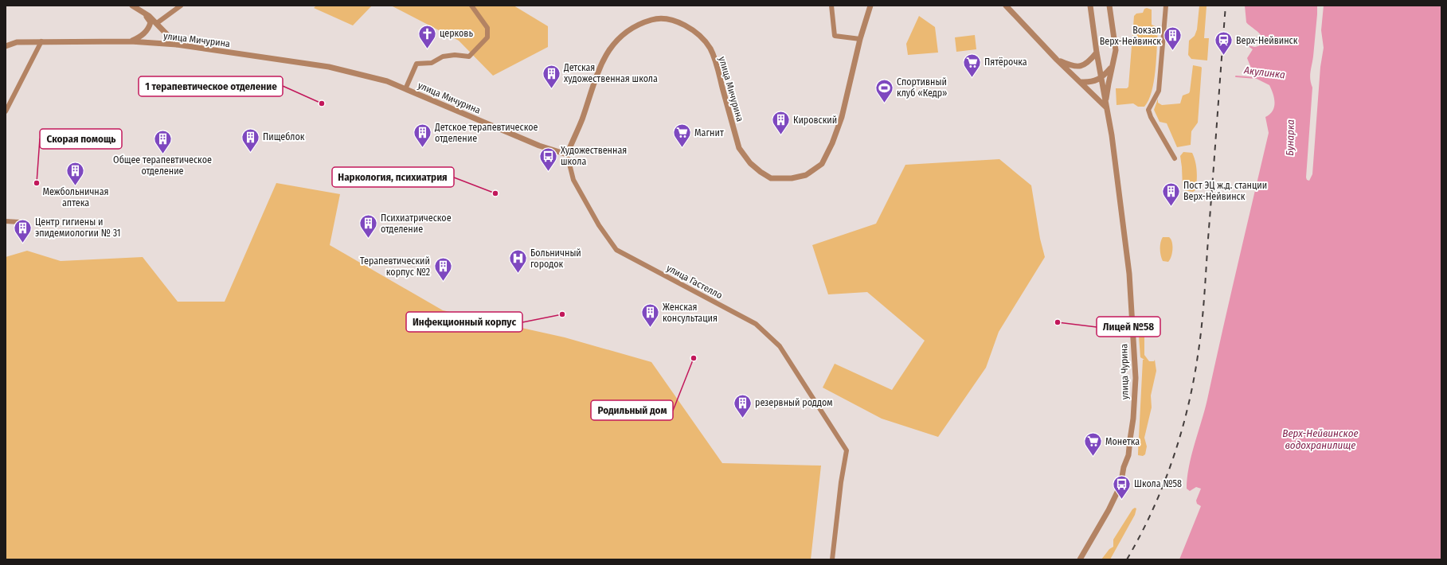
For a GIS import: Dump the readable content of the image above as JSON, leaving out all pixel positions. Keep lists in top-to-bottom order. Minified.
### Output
{"streets":{"street":["улица Мичурина","улица Гастелло","улица Чурина"]},"crossings":[["улица Мичурина","улица Гастелло"]],"water":["Акулинка","Бунарка","Верх-Нейвинское водохранилище"],"places":{"church":["церковь"],"building":["Вокзал Верх-Нейвинск","Детская художественная школа","Кировский","Детское терапевтическое отделение","Пищеблок","Общее терапевтическое отделение","Межбольничная аптека","Пост ЭЦ ж.д. станции Верх-Нейвинск","Психиатрическое отделение","Центр гигиены и эпидемиологии № 31","Терапевтический корпус №2","Женская консультация","резервный роддом"],"station":["Верх-Нейвинск"],"supermarket":["Пятёрочка","Магнит","Монетка"],"sports":["Спортивный клуб «Кедр»"],"other":["1 терапевтическое отделение","Скорая помощь","Наркология, психиатрия","Инфекционный корпус","Лицей №58","Родильный дом"],"bus stop":["Художественная школа","Школа №58"],"hospital":["Больничный городок"]}}
